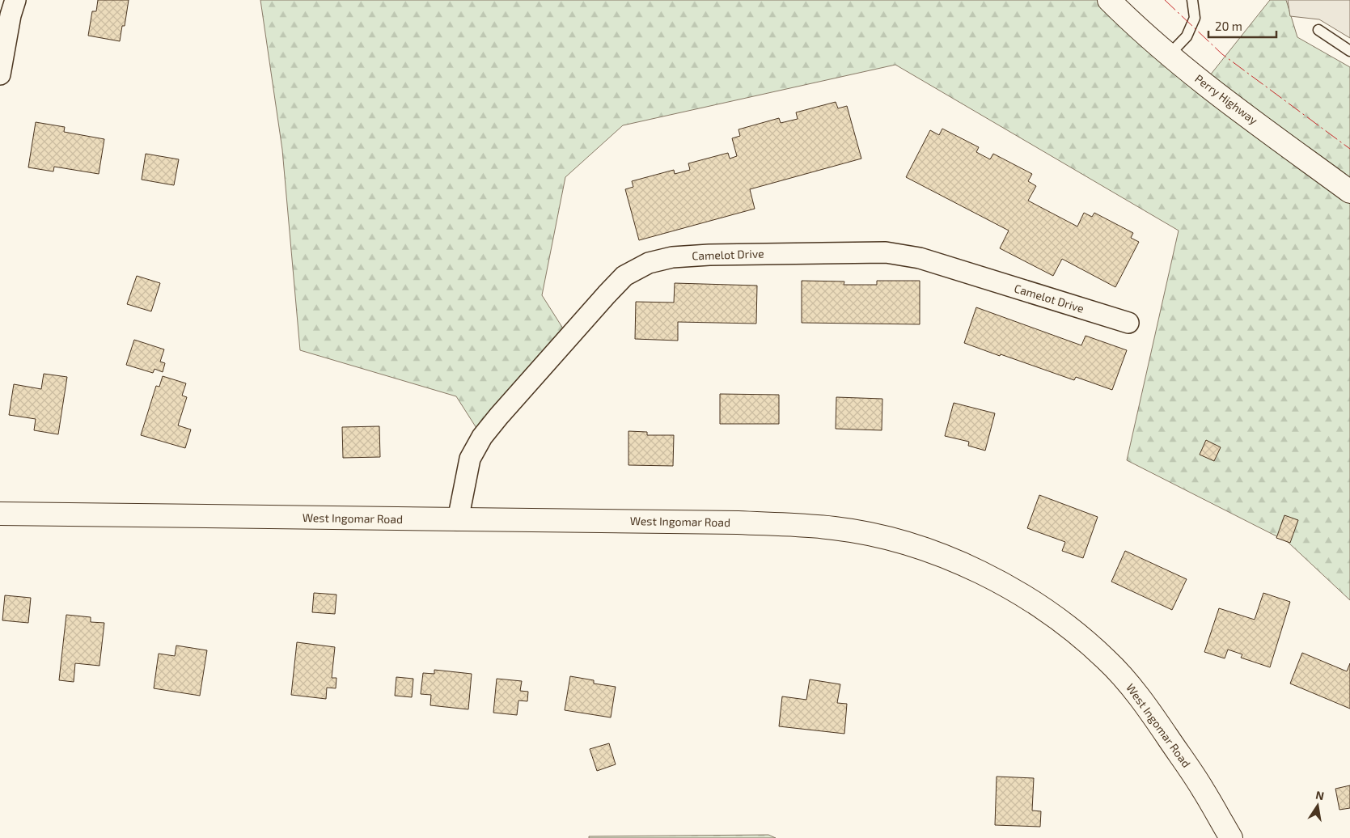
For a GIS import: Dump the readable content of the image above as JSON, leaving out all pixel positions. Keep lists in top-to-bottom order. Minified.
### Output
{"streets":{"main road":["Perry Highway","West Ingomar Road"],"street":["Camelot Drive"]},"crossings":[["Camelot Drive","West Ingomar Road"]],"scale_bar":"20 m","north":"top"}
